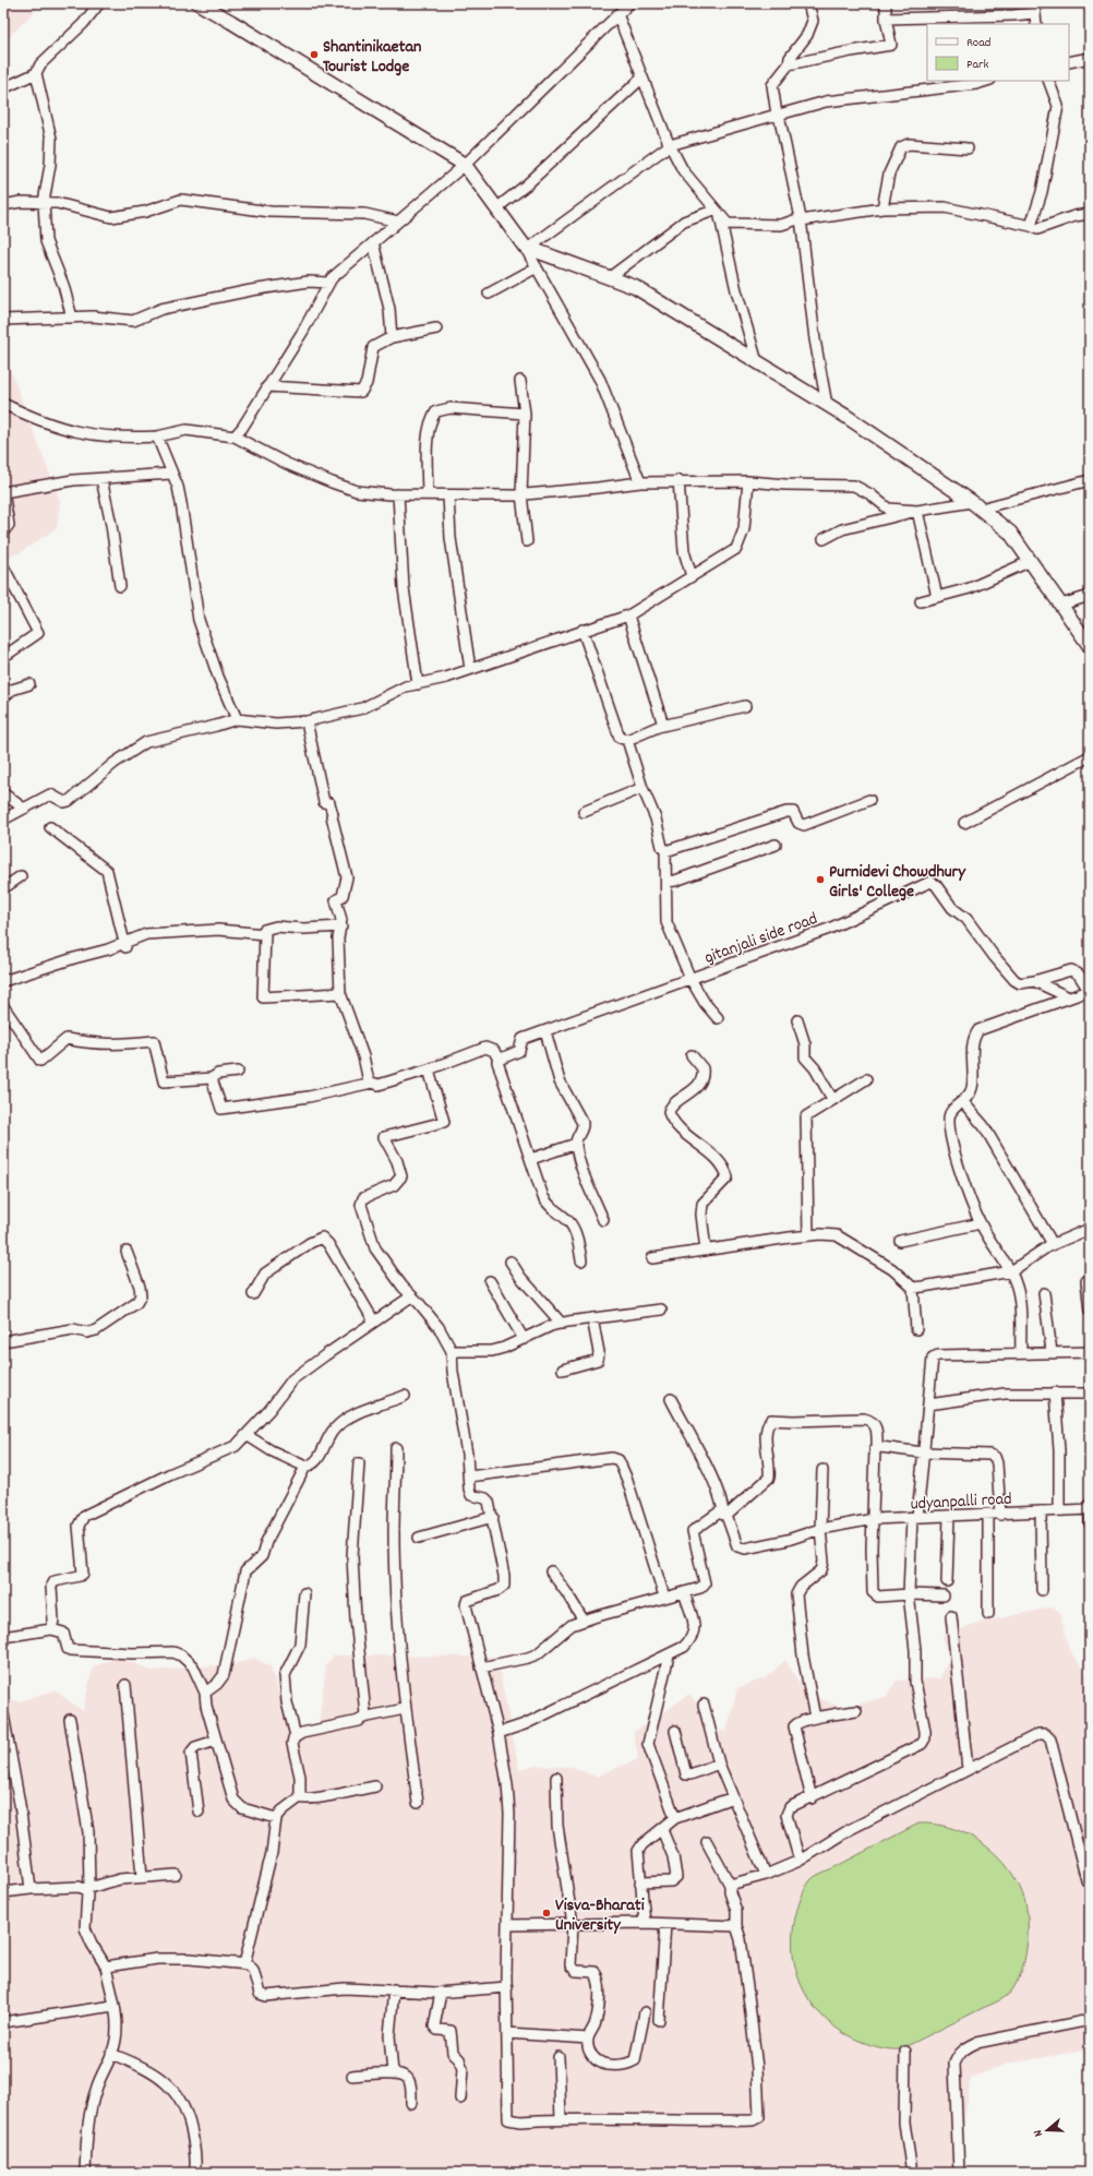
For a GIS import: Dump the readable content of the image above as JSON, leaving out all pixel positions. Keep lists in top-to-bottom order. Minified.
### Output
{"streets":{"street":["gitanjali side road","udyanpalli road"]},"places":["Shantinikaetan Tourist Lodge","Purnidevi Chowdhury Girls' College","Visva-Bharati University"],"legend":["Road","Park"],"north":"left"}
